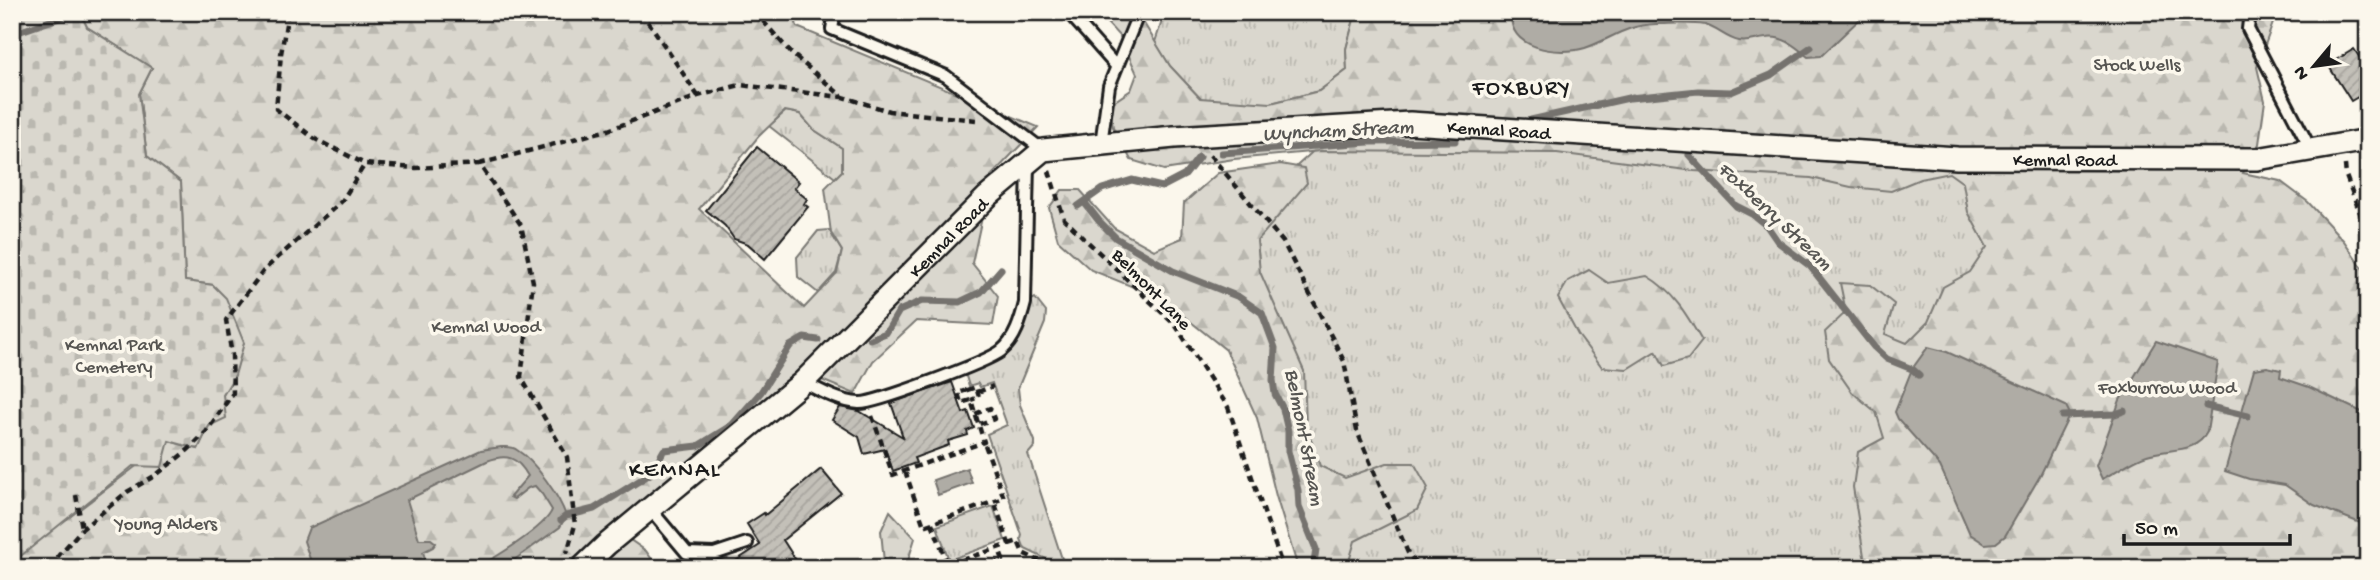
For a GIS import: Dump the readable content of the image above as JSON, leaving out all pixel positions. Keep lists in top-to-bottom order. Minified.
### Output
{"streets":{"street":["Kemnal Road"],"path":["Belmont Lane"]},"crossings":[["Kemnal Road","Belmont Lane"]],"districts":["FOXBURY","KEMNAL"],"water":["Wyncham Stream","Foxberry Stream","Belmont Stream"],"parks":["Stock Wells","Kemnal Wood","Kemnal Park Cemetery","Foxburrow Wood","Young Alders"],"scale_bar":"50 m","north":"bottom left"}
